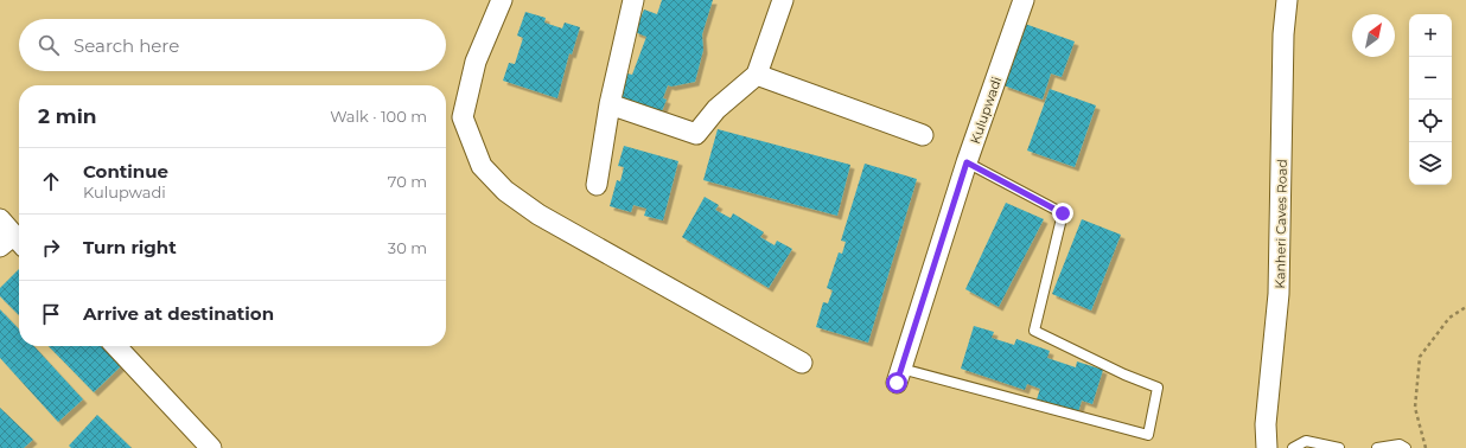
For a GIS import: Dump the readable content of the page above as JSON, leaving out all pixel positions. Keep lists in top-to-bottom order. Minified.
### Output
{"streets":{"street":["Kulupwadi","Kanheri Caves Road"]},"north":"top right","page":{"map_buttons":["+","−"],"search":"Search here","heading":["2 min","Walk · 100 m"],"list":[["Continue","Kulupwadi","70 m"],["Turn right","30 m"],"Arrive at destination"]}}
